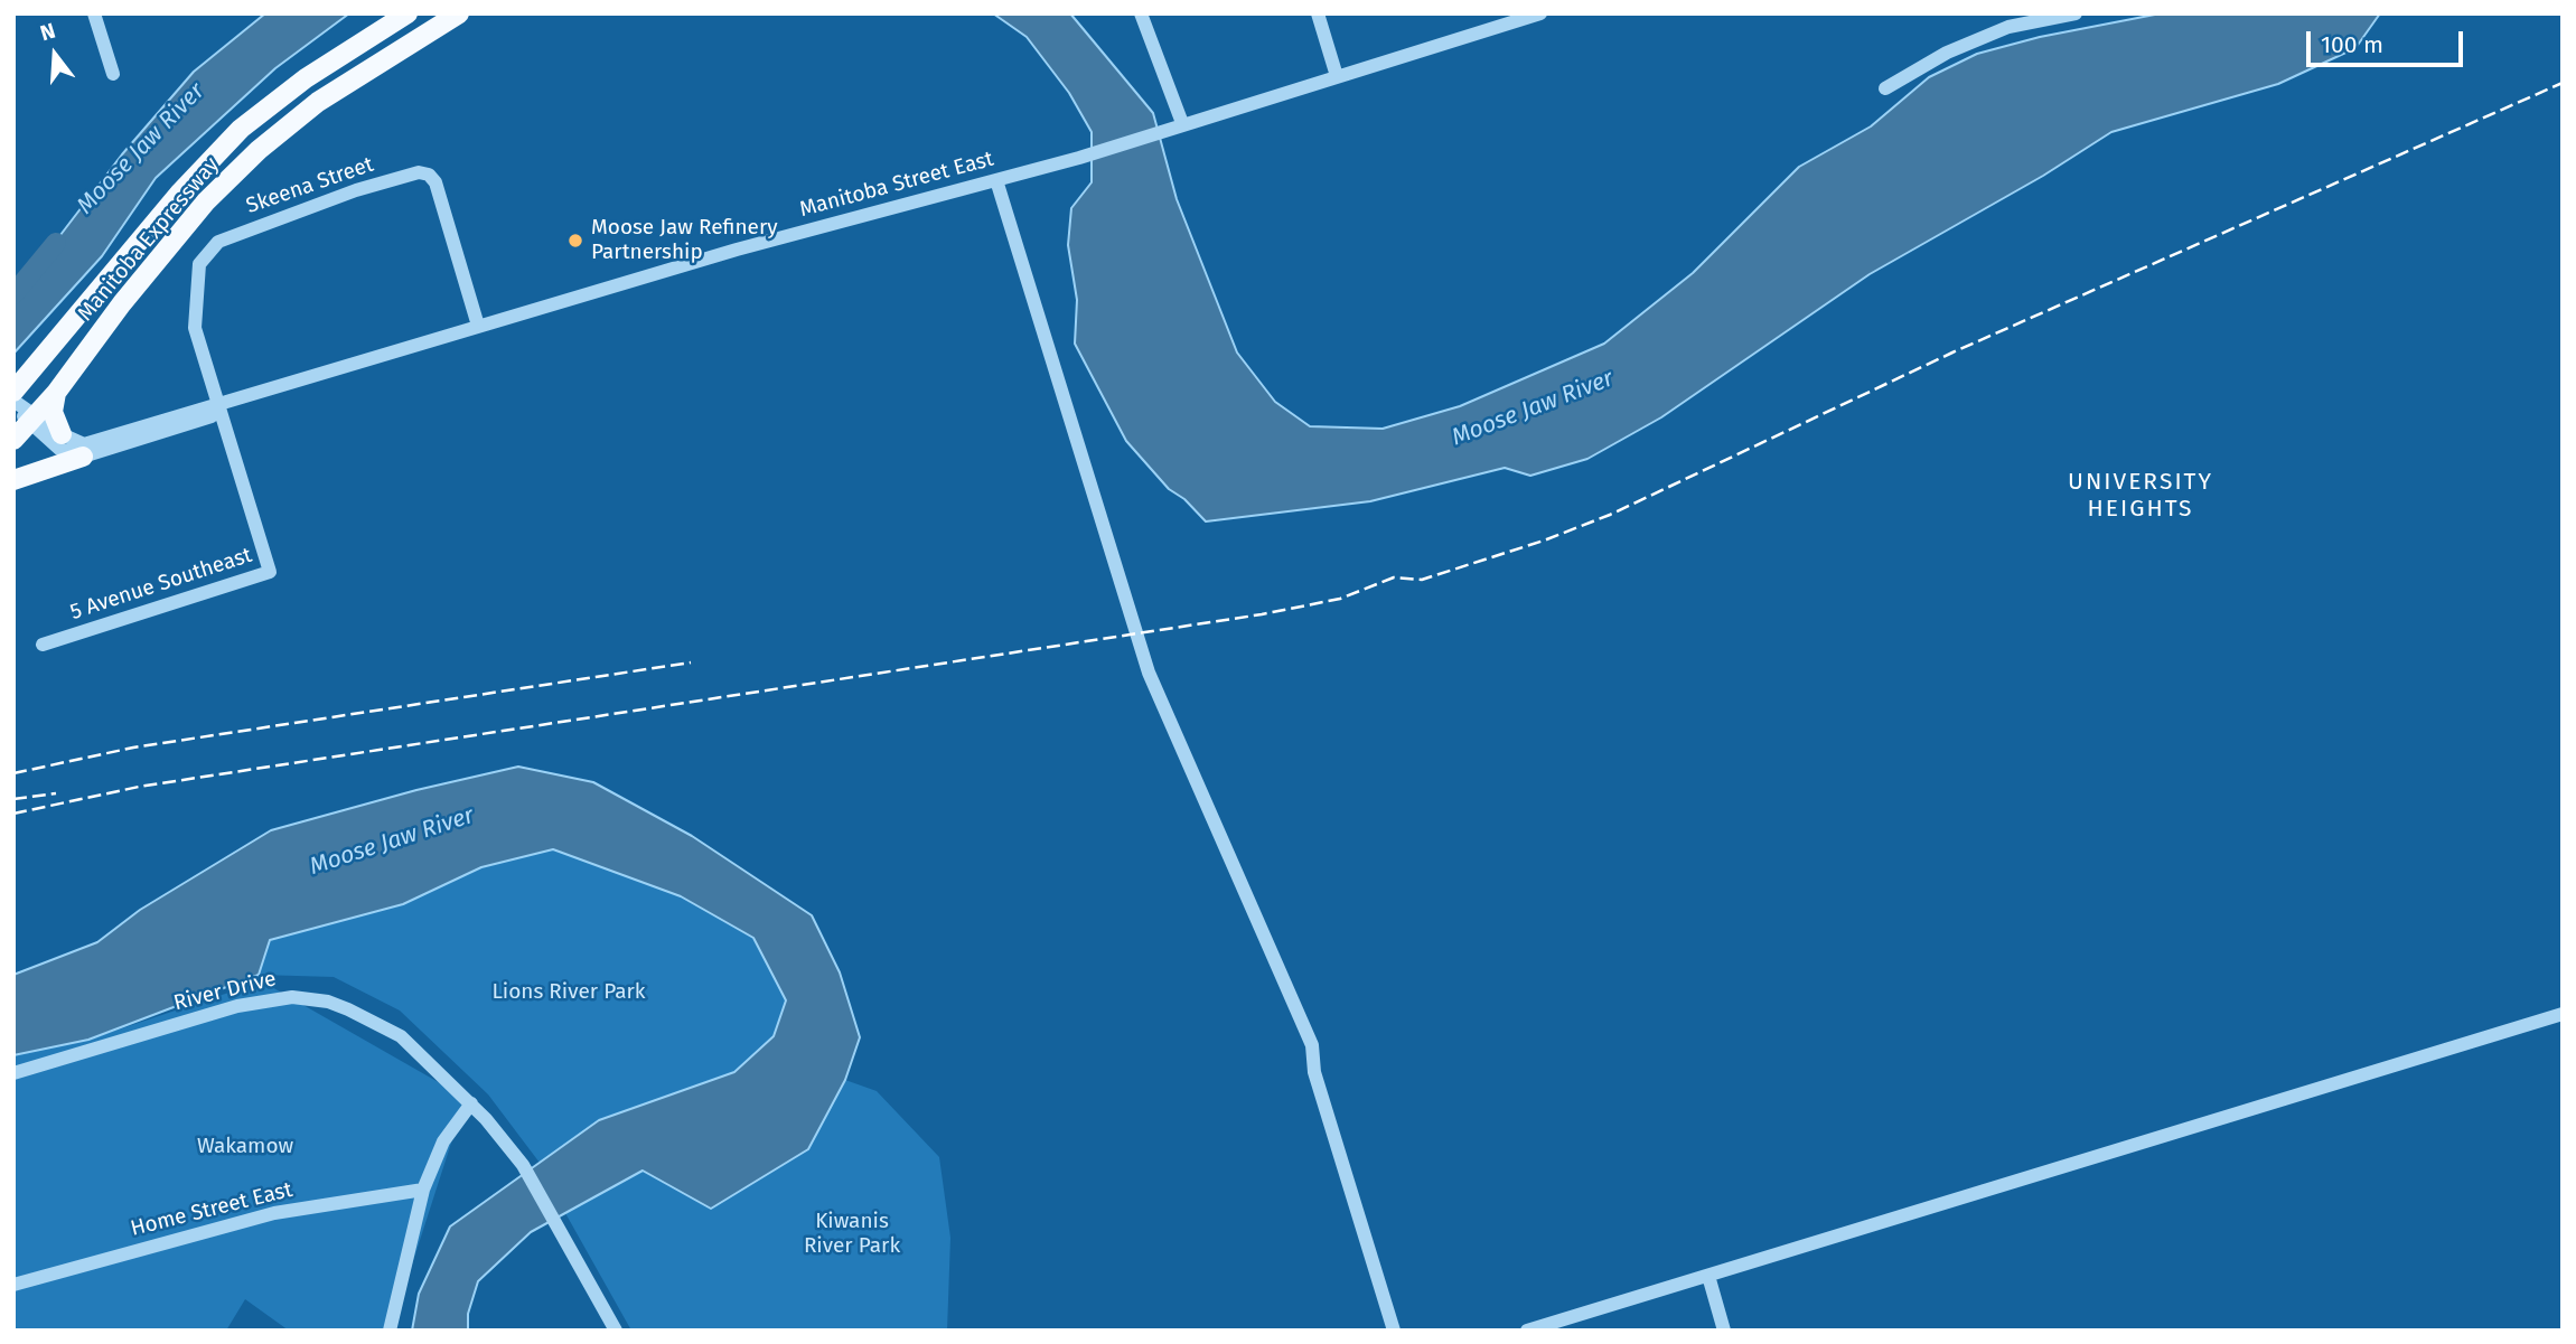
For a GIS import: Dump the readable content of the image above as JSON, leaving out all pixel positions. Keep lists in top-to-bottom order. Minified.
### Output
{"streets":{"main road":["Manitoba Expressway"],"street":["Manitoba Street East","Skeena Street","5 Avenue Southeast","River Drive","Home Street East"]},"crossings":[["Manitoba Street East","Skeena Street"],["Manitoba Street East","Manitoba Expressway"],["Manitoba Street East","5 Avenue Southeast"],["Skeena Street","5 Avenue Southeast"]],"districts":["UNIVERSITY HEIGHTS"],"water":["Moose Jaw River"],"parks":["Lions River Park","Wakamow","Kiwanis River Park"],"places":["Moose Jaw Refinery Partnership"],"scale_bar":"100 m","north":"top"}
